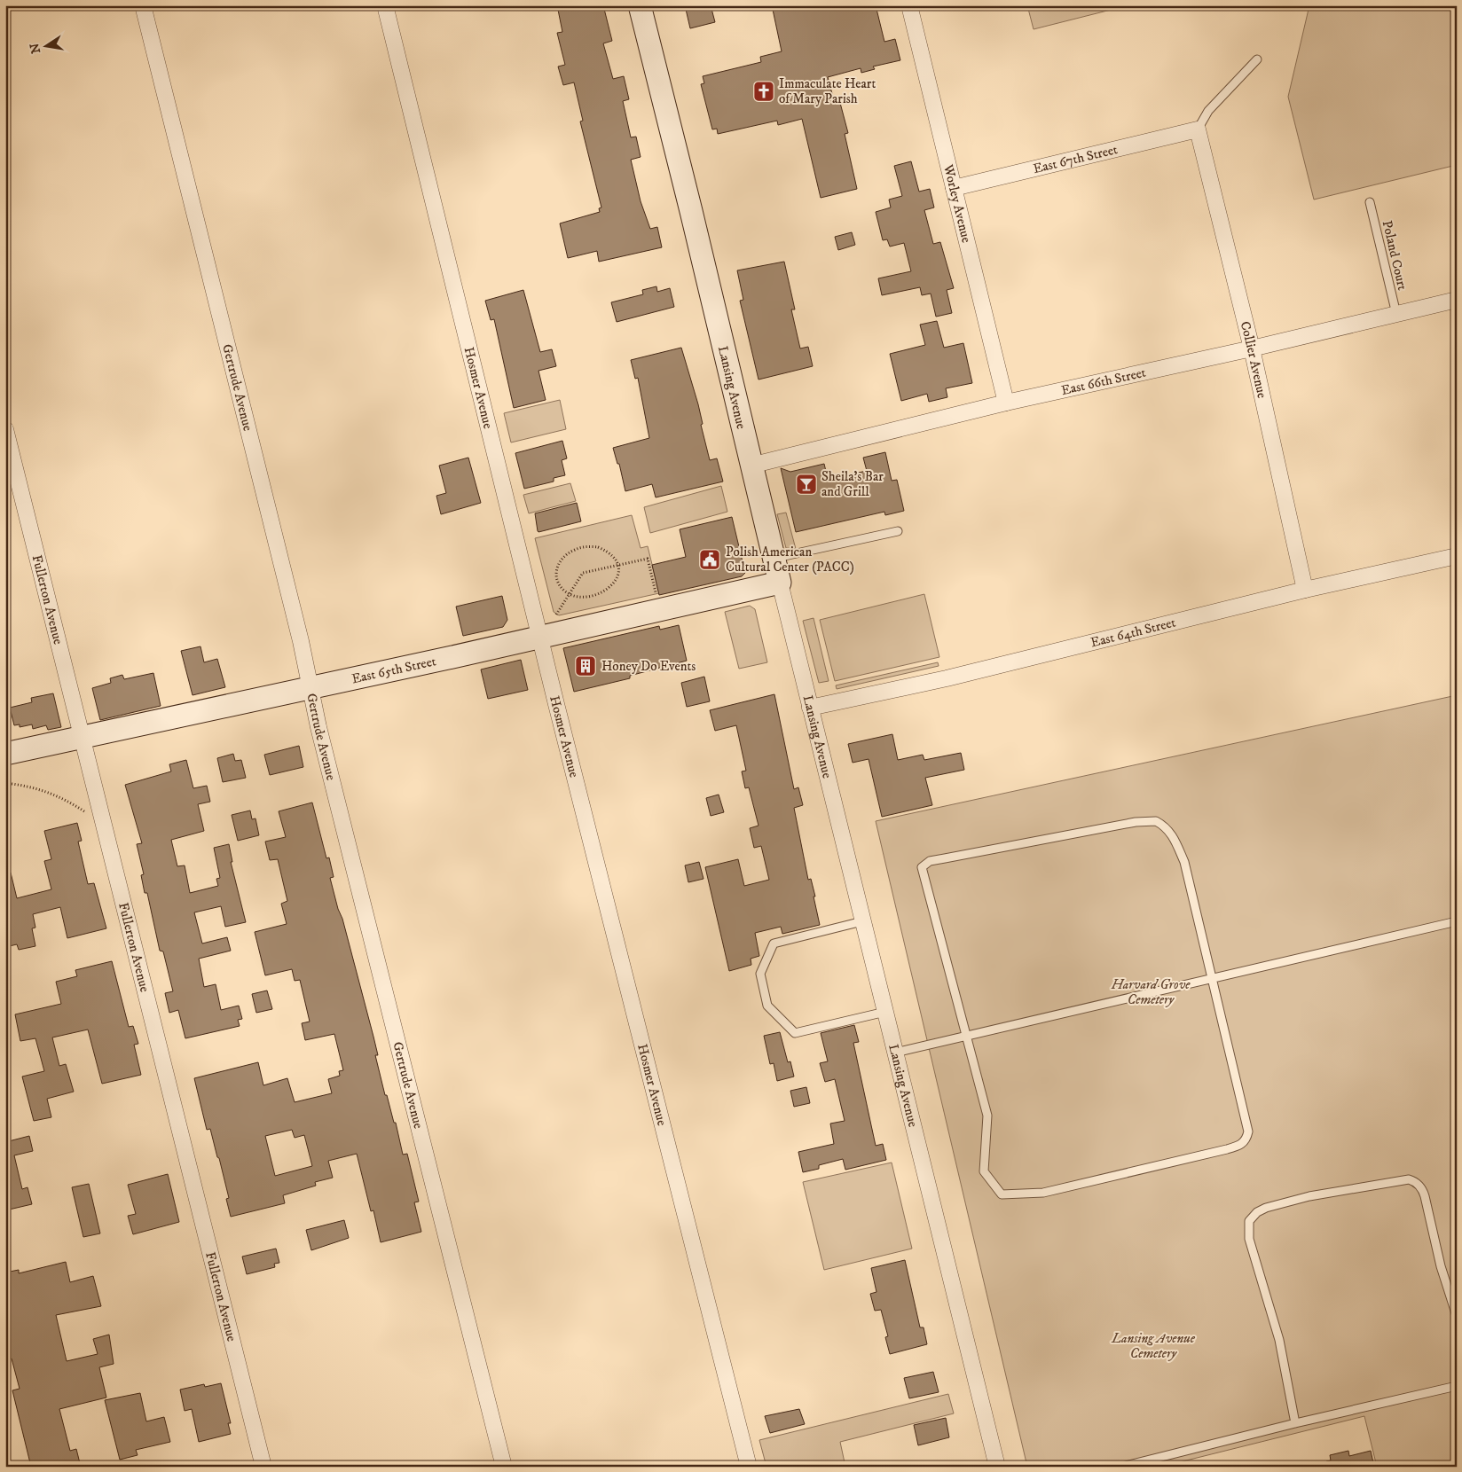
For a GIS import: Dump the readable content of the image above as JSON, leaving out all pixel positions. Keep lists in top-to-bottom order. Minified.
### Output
{"streets":{"street":["East 67th Street","Worley Avenue","Collier Avenue","East 66th Street","Gertrude Avenue","Hosmer Avenue","Lansing Avenue","Fullerton Avenue","East 64th Street","East 65th Street"],"lane":["Poland Court"]},"crossings":[["East 67th Street","Worley Avenue"],["East 67th Street","Collier Avenue"],["Worley Avenue","East 66th Street"],["Poland Court","East 66th Street"],["Collier Avenue","East 66th Street"],["Collier Avenue","East 64th Street"],["East 66th Street","Lansing Avenue"],["Gertrude Avenue","East 65th Street"],["Hosmer Avenue","East 65th Street"],["Lansing Avenue","East 64th Street"],["Lansing Avenue","East 65th Street"],["Fullerton Avenue","East 65th Street"]],"parks":["Harvard Grove Cemetery","Lansing Avenue Cemetery"],"places":{"church":["Immaculate Heart of Mary Parish"],"bar":["Sheila's Bar and Grill"],"public building":["Polish American Cultural Center (PACC)"],"building":["Honey Do Events"]},"north":"left"}
